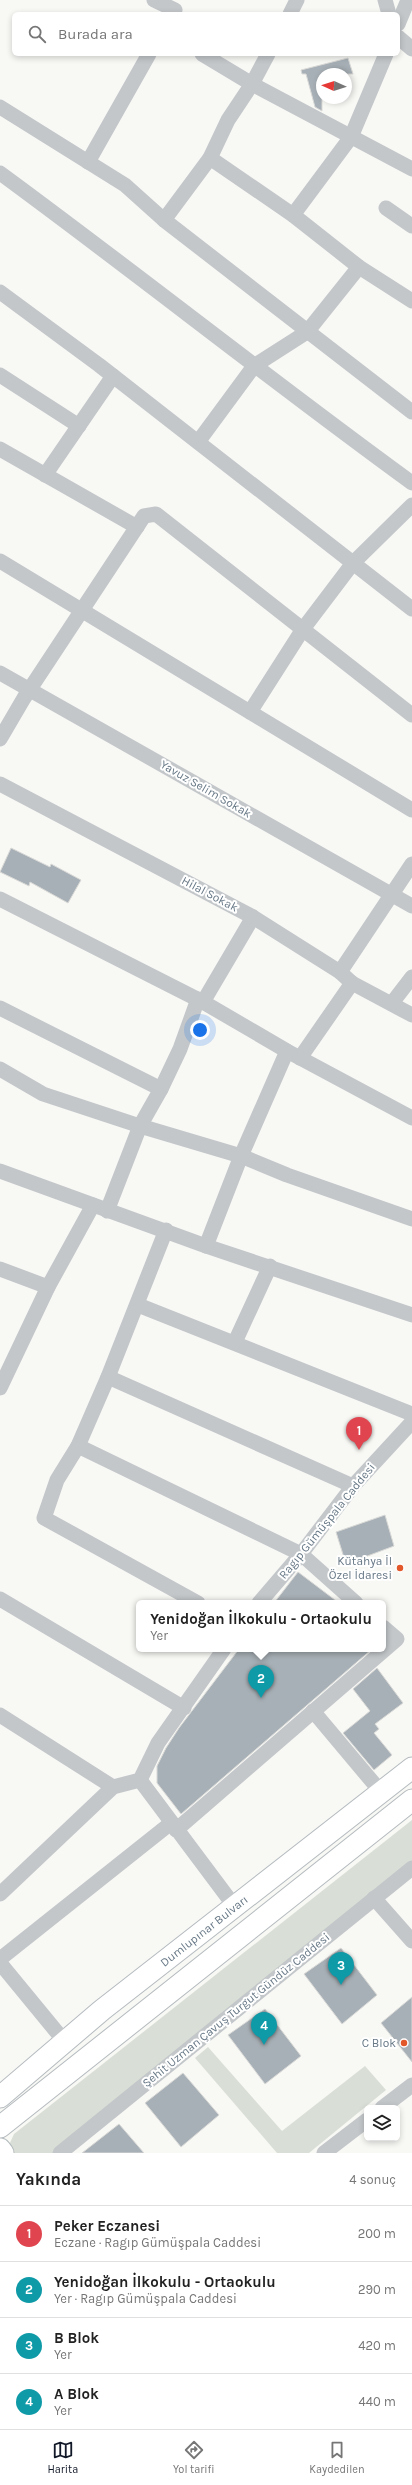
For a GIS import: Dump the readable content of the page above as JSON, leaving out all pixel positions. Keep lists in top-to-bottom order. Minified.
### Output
{"streets":{"main road":["Dumlupınar Bulvarı"],"street":["Yavuz Selim Sokak","Hilal Sokak","Ragıp Gümüşpala Caddesi","Şehit Uzman Çavuş Turgut Gündüz Caddesi"]},"places":["Kütahya İl Özel İdaresi","C Blok"],"north":"left","page":{"search":"Burada ara","pins":["1","2","3","4"],"popup":["Yenidoğan İlkokulu - Ortaokulu","Yer"],"heading":["Yakında","4 sonuç"],"list":[{"mark":"1","name":"Peker Eczanesi","note":"Eczane · Ragıp Gümüşpala Caddesi","value":"200 m"},{"mark":"2","name":"Yenidoğan İlkokulu - Ortaokulu","note":"Yer · Ragıp Gümüşpala Caddesi","value":"290 m"},{"mark":"3","name":"B Blok","note":"Yer","value":"420 m"},{"mark":"4","name":"A Blok","note":"Yer","value":"440 m"}],"nav":["Harita","Yol tarifi","Kaydedilen"]}}
